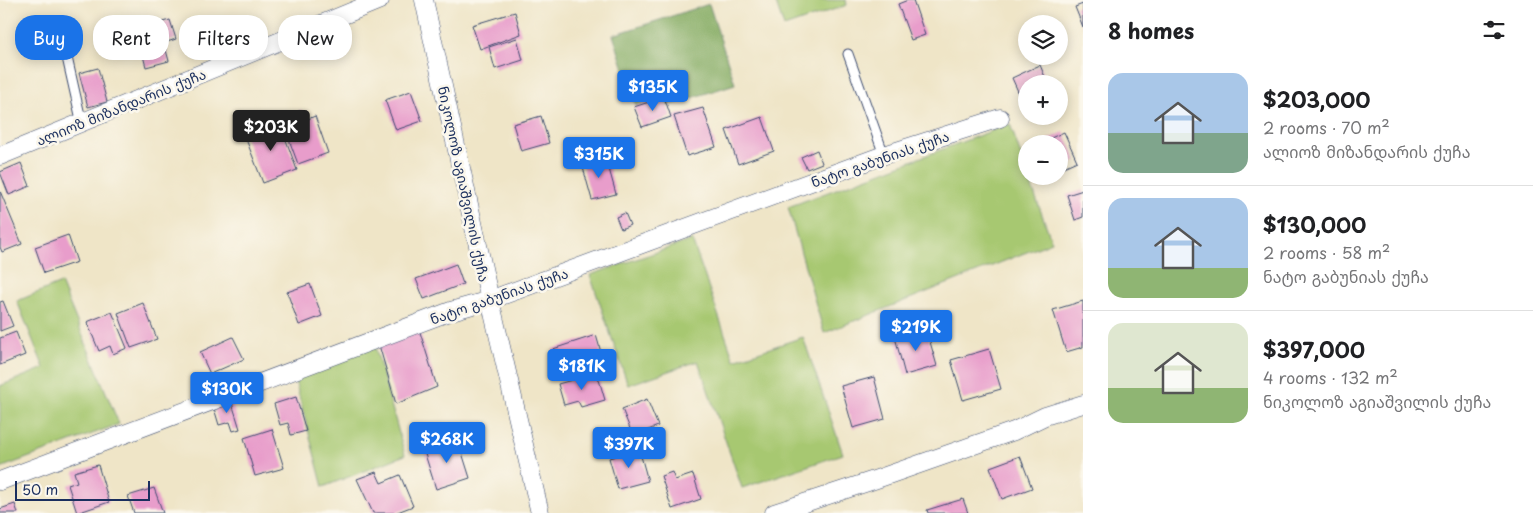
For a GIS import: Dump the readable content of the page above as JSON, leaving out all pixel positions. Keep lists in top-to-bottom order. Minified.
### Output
{"streets":{"street":["ალიოზ მიზანდარის ქუჩა","ნატო გაბუნიას ქუჩა","ნიკოლოზ აგიაშვილის ქუჩა"]},"crossings":[["ნატო გაბუნიას ქუჩა","ნიკოლოზ აგიაშვილის ქუჩა"]],"scale_bar":"50 m","page":{"heading":"8 homes","map_buttons":["+","−"],"chip":["Buy","Rent","Filters","New"],"list":[{"name":"$203,000","note":"2 rooms · 70 m² · ალიოზ მიზანდარის ქუჩა"},{"name":"$130,000","note":"2 rooms · 58 m² · ნატო გაბუნიას ქუჩა"},{"name":"$397,000","note":"4 rooms · 132 m² · ნიკოლოზ აგიაშვილის ქუჩა"}],"price":["$135K","$203K","$315K","$219K","$181K","$130K","$268K","$397K"],"scale":"50 m"}}
